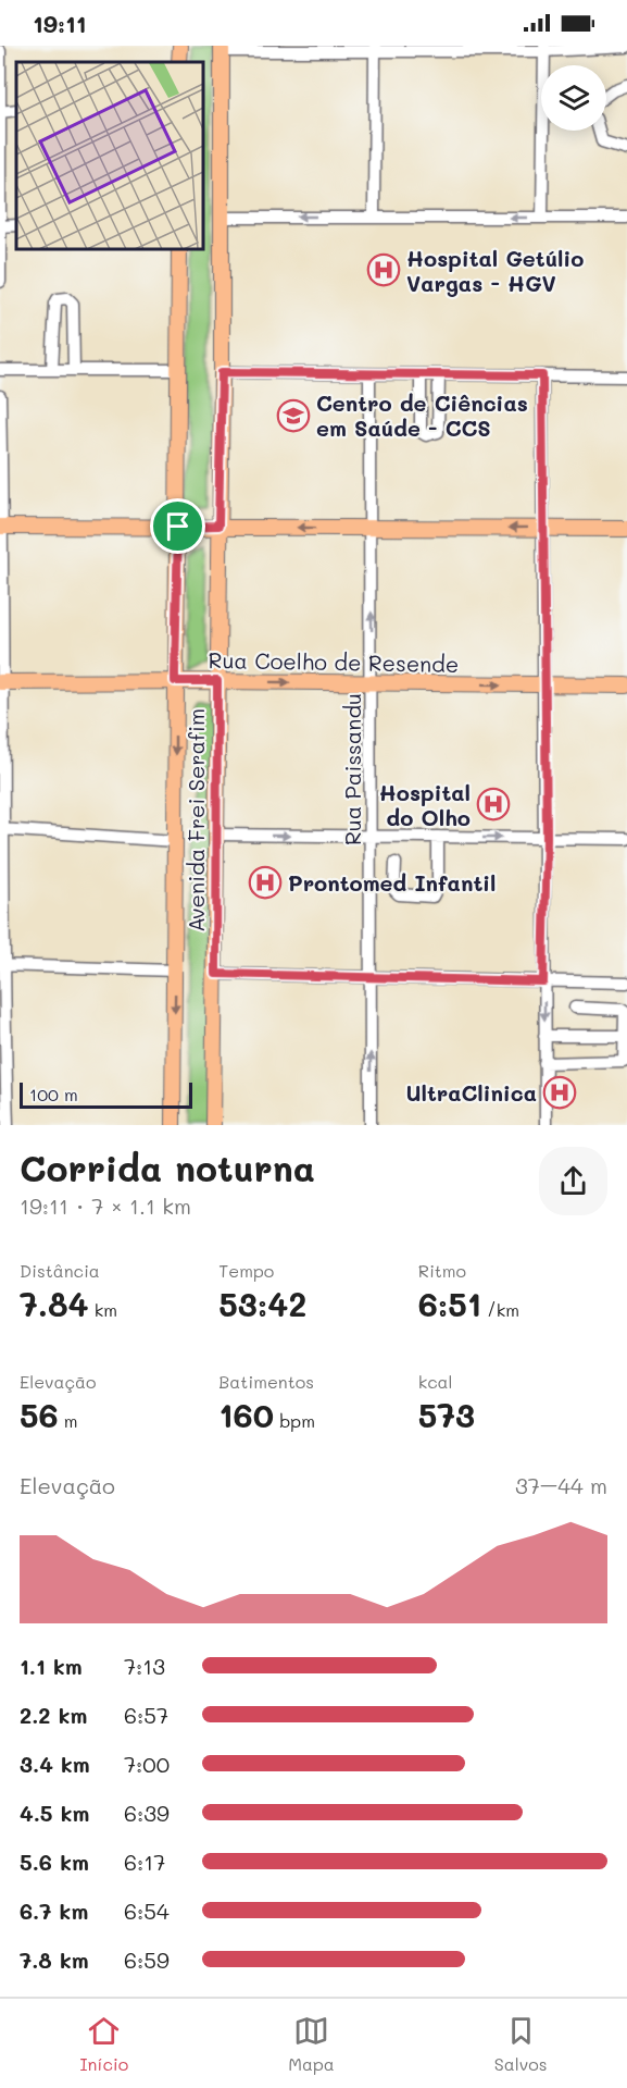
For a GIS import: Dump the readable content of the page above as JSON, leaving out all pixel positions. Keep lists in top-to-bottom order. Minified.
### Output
{"streets":{"main road":["Rua Coelho de Resende","Avenida Frei Serafim"],"street":["Rua Paissandu"]},"crossings":[["Rua Coelho de Resende","Rua Paissandu"],["Rua Coelho de Resende","Avenida Frei Serafim"]],"one_way":["Rua Coelho de Resende","Rua Paissandu"],"places":{"hospital":["Hospital Getúlio Vargas - HGV","Hospital do Olho","Prontomed Infantil","UltraClinica"],"school or university":["Centro de Ciências em Saúde - CCS"]},"scale_bar":"100 m","page":{"status":"19:11","scale":"100 m","heading":["Corrida noturna","19:11 · 7 × 1.1 km"],"stats":[["Distância","7.84 km"],["Tempo","53:42"],["Ritmo","6:51 /km"],["Elevação","56 m"],["Batimentos","160 bpm"],["kcal","573"]],"chart":["Elevação","37–44 m"],"list":[{"name":"1.1 km","note":"7:13"},{"name":"2.2 km","note":"6:57"},{"name":"3.4 km","note":"7:00"},{"name":"4.5 km","note":"6:39"},{"name":"5.6 km","note":"6:17"},{"name":"6.7 km","note":"6:54"},{"name":"7.8 km","note":"6:59"}],"tabs":["Início","Mapa","Salvos"]}}
